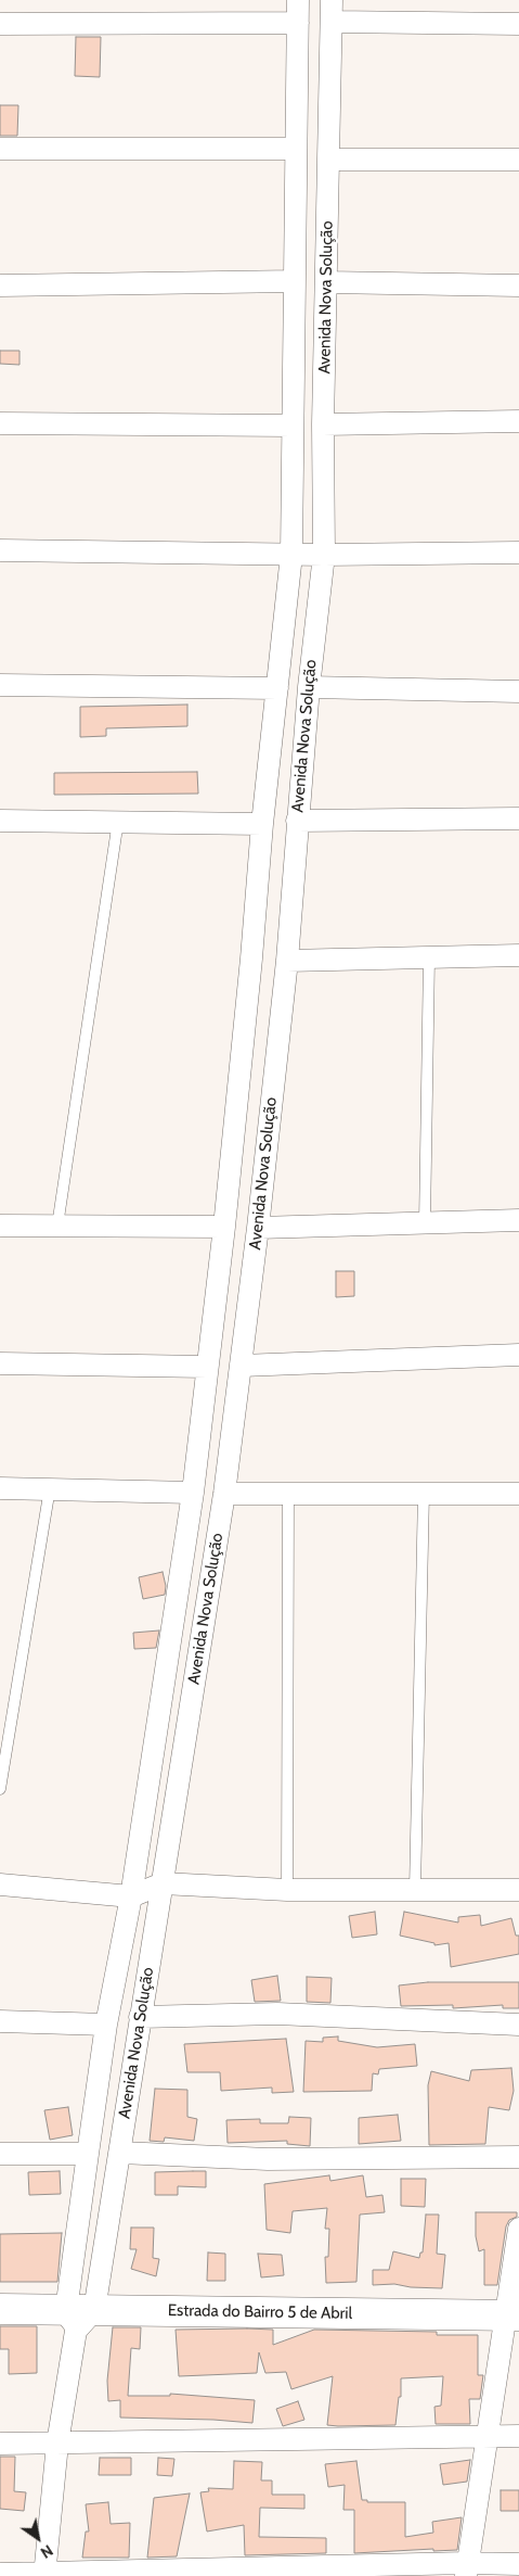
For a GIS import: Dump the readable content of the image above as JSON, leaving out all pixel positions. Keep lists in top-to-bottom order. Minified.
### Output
{"streets":{"street":["Avenida Nova Solução","Estrada do Bairro 5 de Abril"]},"crossings":[["Avenida Nova Solução","Estrada do Bairro 5 de Abril"]],"north":"bottom right"}
